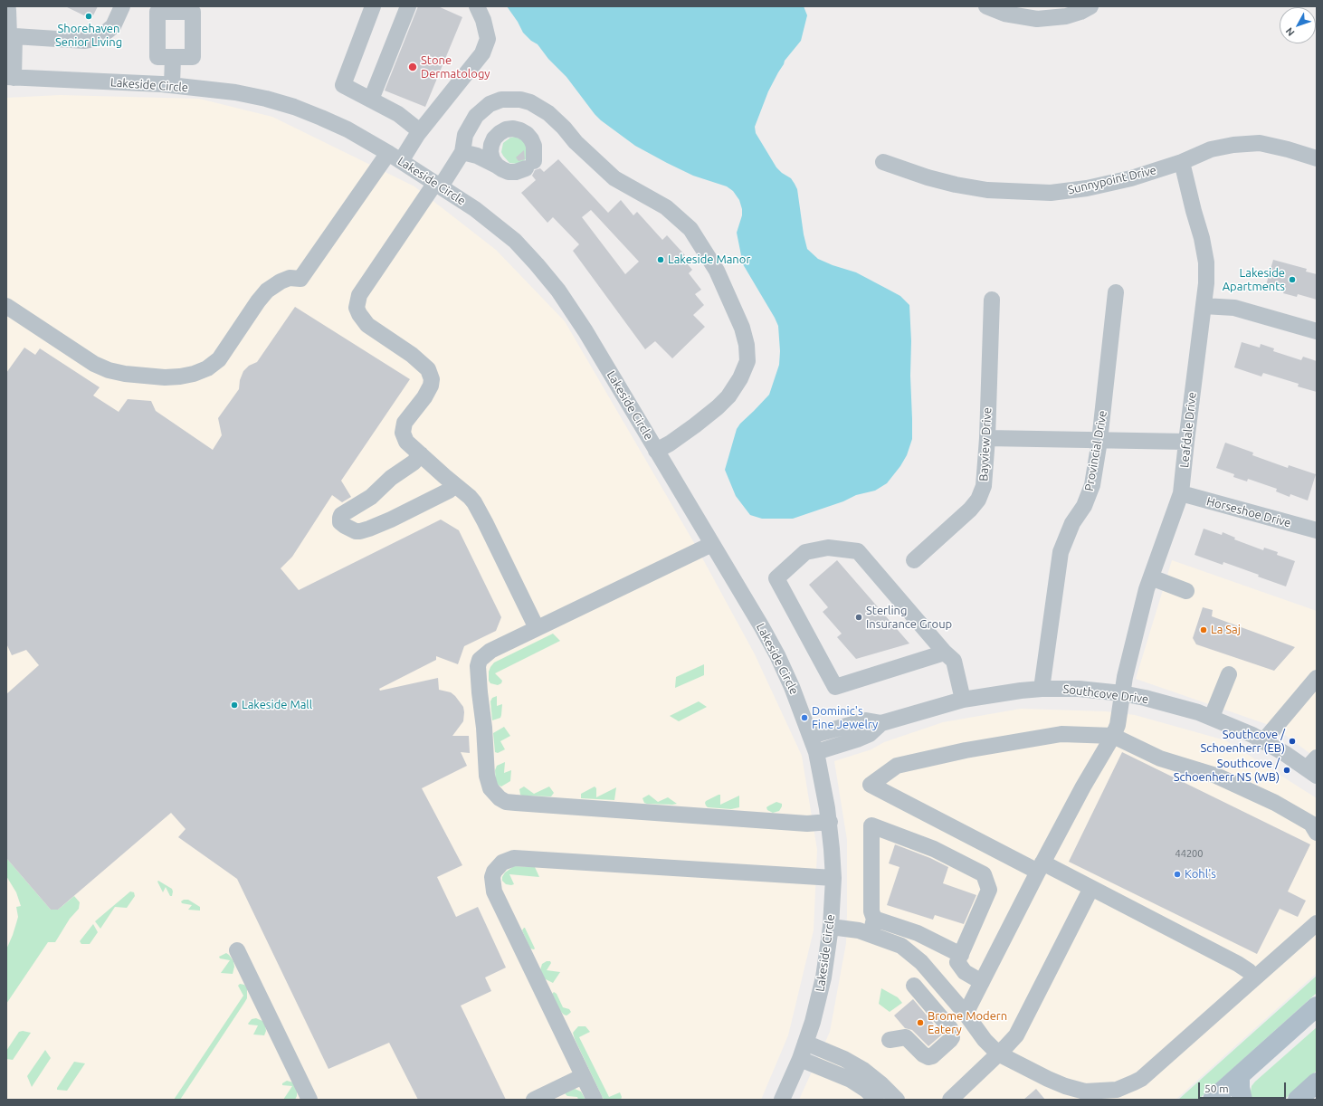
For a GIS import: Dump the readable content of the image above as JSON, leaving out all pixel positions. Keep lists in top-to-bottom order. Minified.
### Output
{"streets":{"street":["Lakeside Circle","Sunnypoint Drive","Leafdale Drive","Bayview Drive","Provincial Drive","Horseshoe Drive","Southcove Drive"]},"crossings":[["Lakeside Circle","Southcove Drive"],["Sunnypoint Drive","Leafdale Drive"],["Leafdale Drive","Horseshoe Drive"],["Leafdale Drive","Southcove Drive"],["Provincial Drive","Southcove Drive"]],"places":["Shorehaven Senior Living","Stone Dermatology","Lakeside Manor","Lakeside Apartments","Sterling Insurance Group","La Saj","Lakeside Mall","Dominic's Fine Jewelry","Southcove / Schoenherr (EB)","Southcove / Schoenherr NS (WB)","Kohl's","Brome Modern Eatery"],"house_numbers":["44200"],"scale_bar":"50 m","north":"bottom left"}
